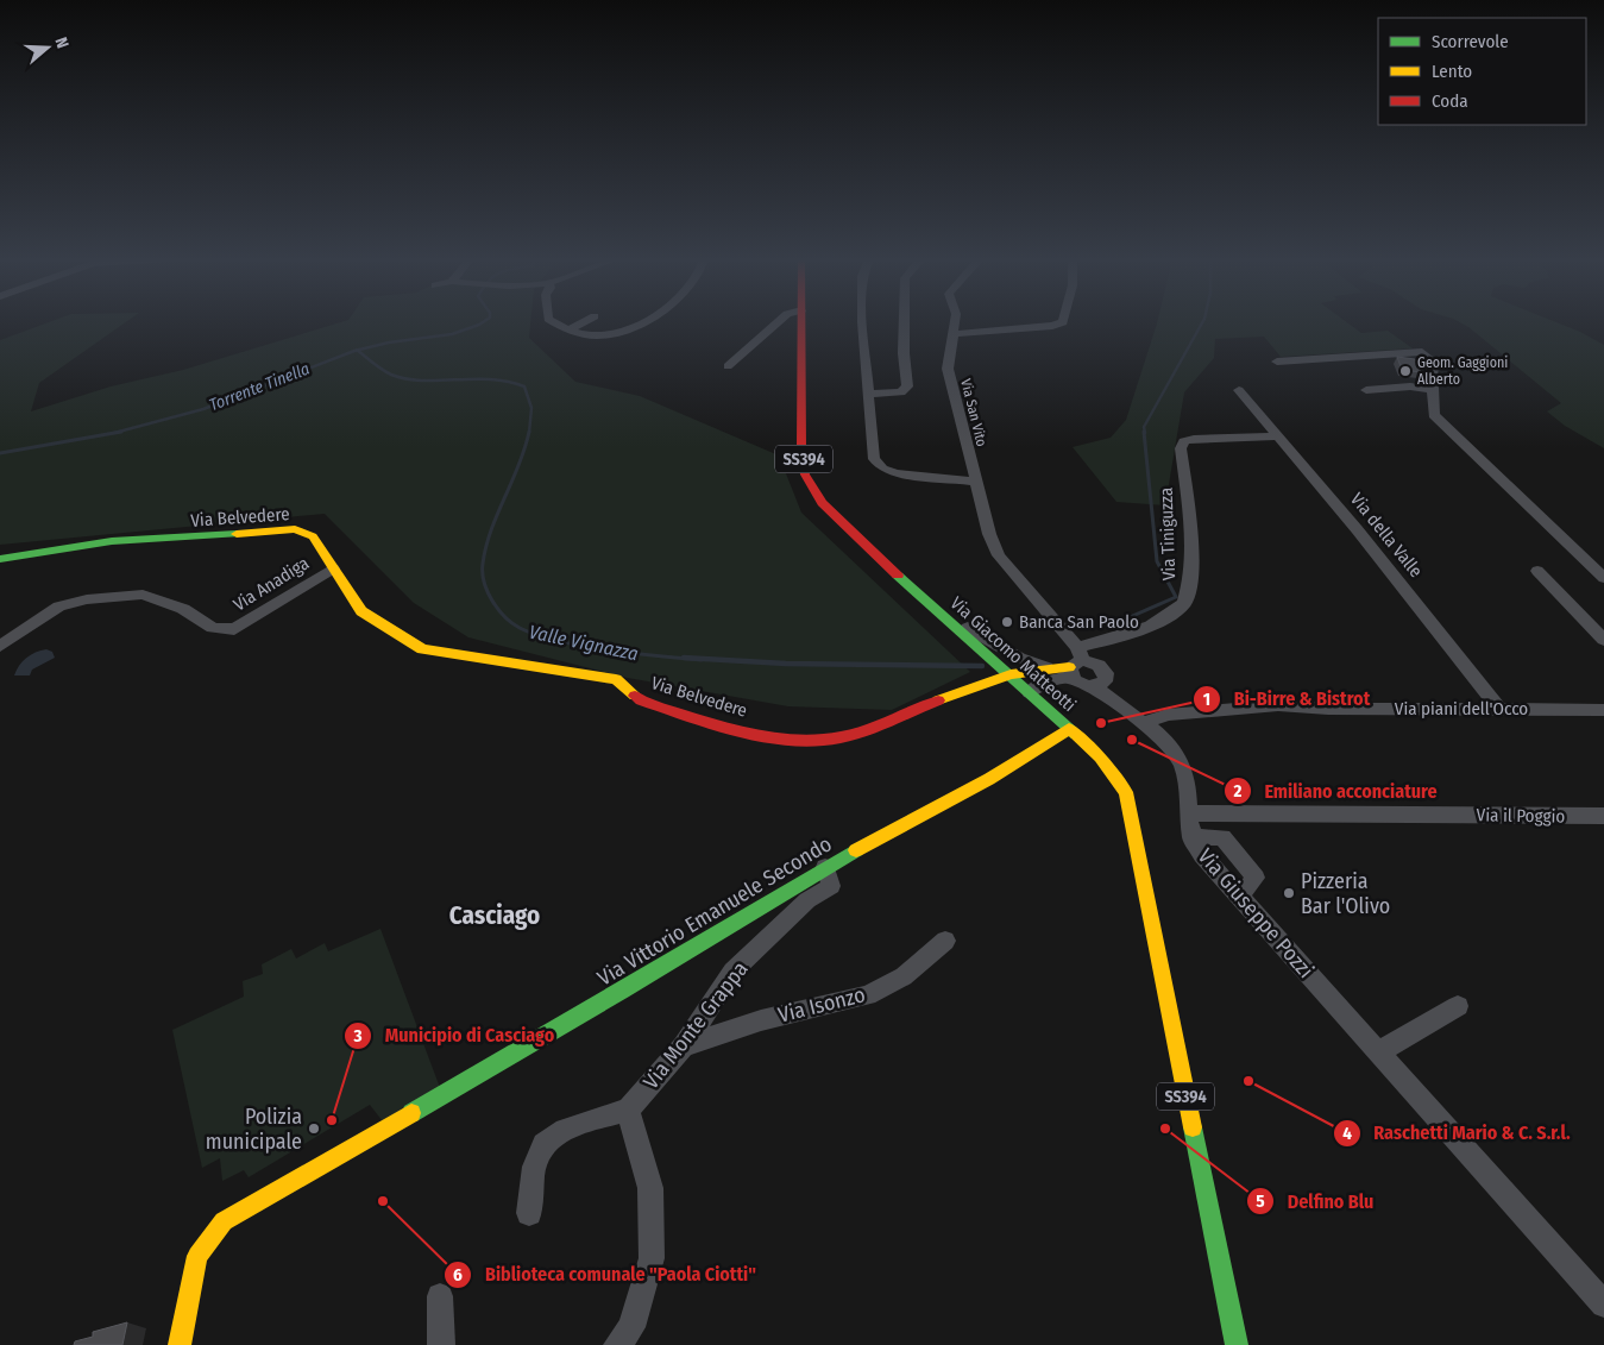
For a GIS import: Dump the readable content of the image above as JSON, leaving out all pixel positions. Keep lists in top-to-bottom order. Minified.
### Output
{"streets":{"street":["Via San Vito","SS394","Via Belvedere","Via Tiniguzza","Via della Valle","Via Anadiga","Via Giacomo Matteotti","Via piani dell'Occo","Via il Poggio","Via Vittorio Emanuele Secondo","Via Giuseppe Pozzi","Via Isonzo","Via Monte Grappa"]},"crossings":[["Via San Vito","Via Belvedere"],["Via San Vito","Via Tiniguzza"],["Via Belvedere","Via Tiniguzza"],["Via Belvedere","Via Anadiga"],["Via Belvedere","Via Giacomo Matteotti"],["Via Tiniguzza","Via della Valle"],["Via della Valle","Via piani dell'Occo"],["Via Giacomo Matteotti","Via Vittorio Emanuele Secondo"],["Via piani dell'Occo","Via Giuseppe Pozzi"],["Via il Poggio","Via Giuseppe Pozzi"],["Via Vittorio Emanuele Secondo","Via Monte Grappa"],["Via Isonzo","Via Monte Grappa"]],"districts":["Casciago"],"water":["Torrente Tinella","Valle Vignazza"],"places":["Geom. Gaggioni Alberto","Banca San Paolo","Bi-Birre & Bistrot","Emiliano acconciature","Pizzeria Bar l'Olivo","Raschetti Mario & C. S.r.l.","Municipio di Casciago","Polizia municipale","Delfino Blu","Biblioteca comunale \"Paola Ciotti\""],"legend":["Scorrevole","Lento","Coda"],"north":"right"}
